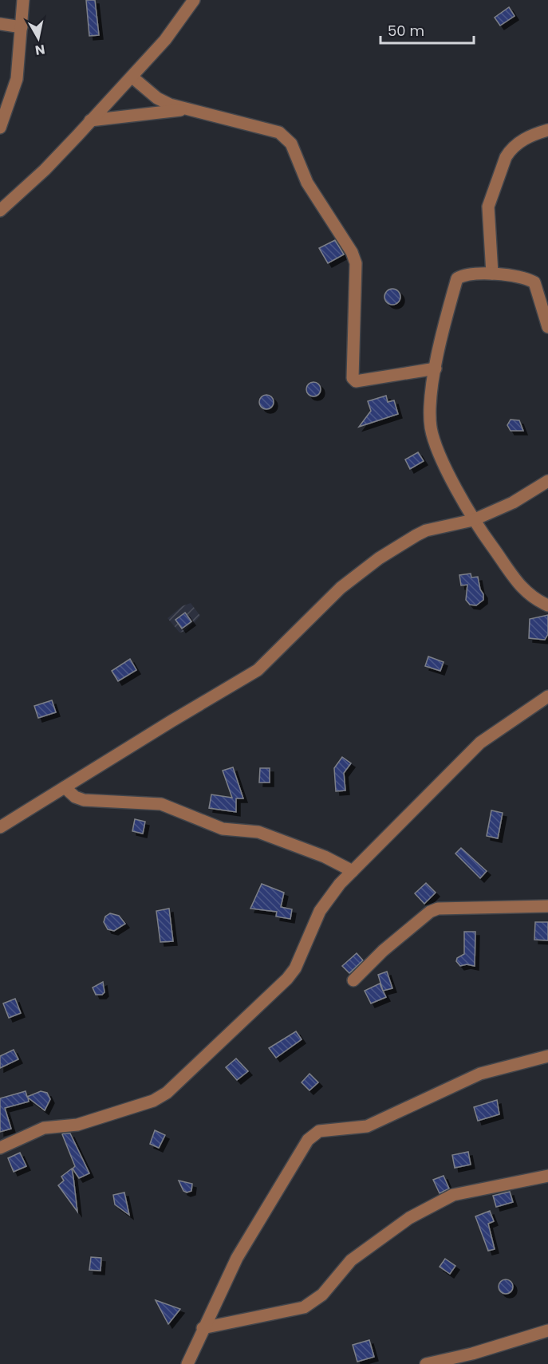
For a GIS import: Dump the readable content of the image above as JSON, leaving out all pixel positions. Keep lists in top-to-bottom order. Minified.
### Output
{"scale_bar":"50 m","north":"bottom"}
